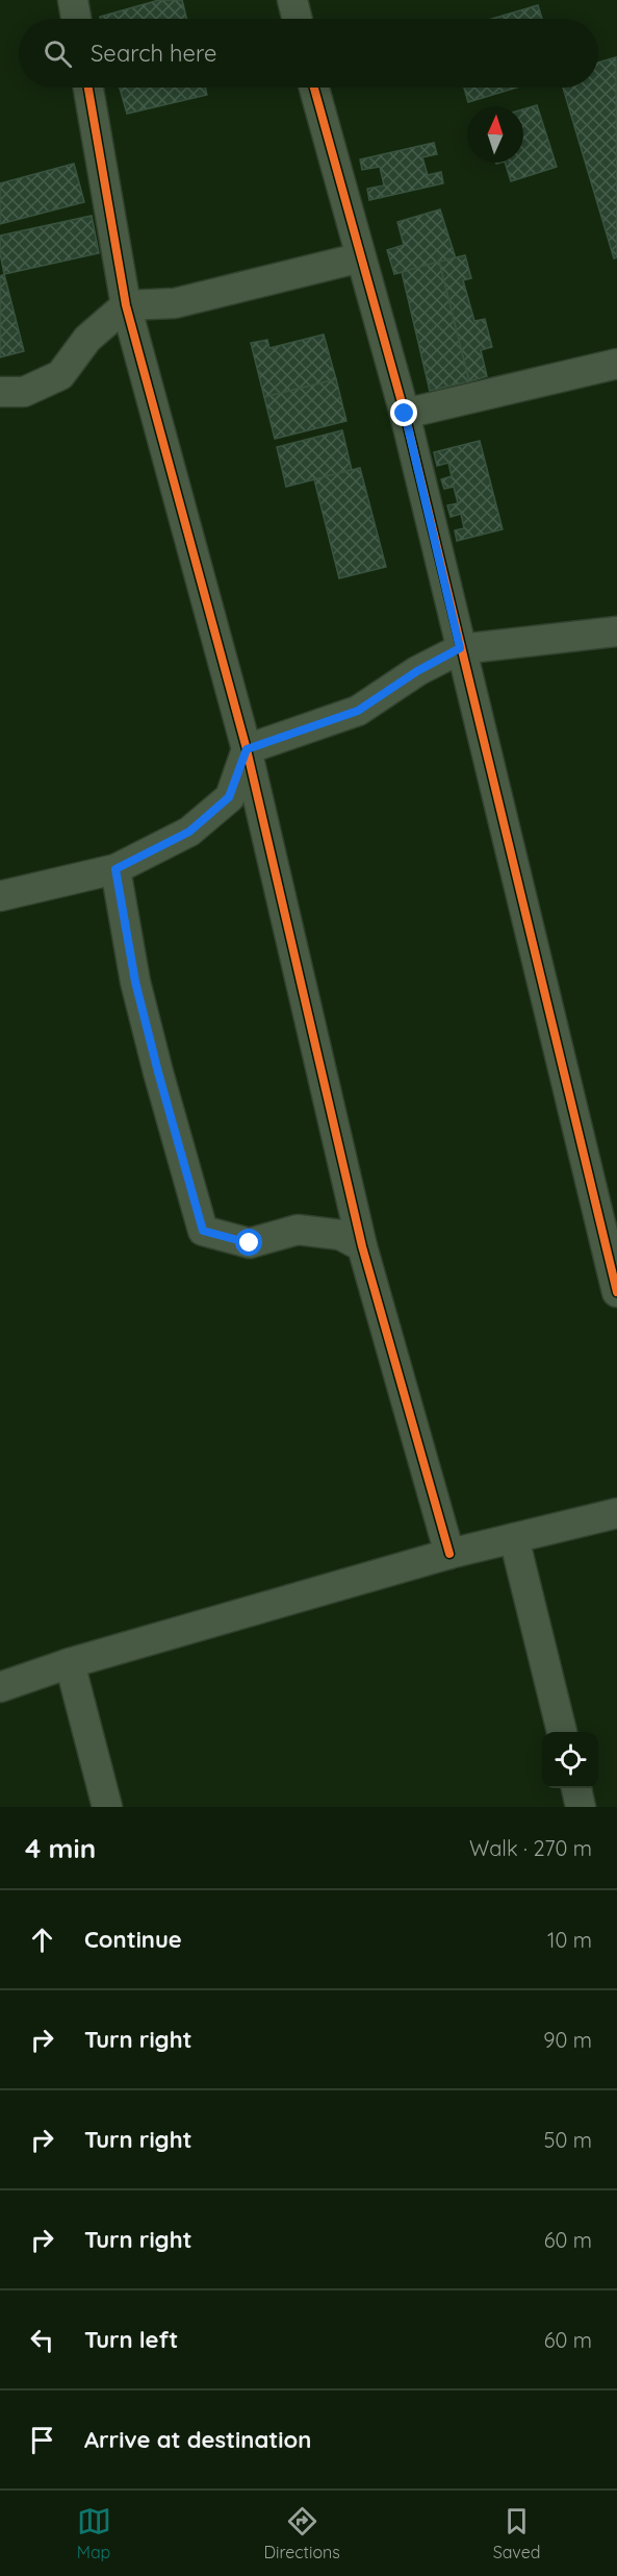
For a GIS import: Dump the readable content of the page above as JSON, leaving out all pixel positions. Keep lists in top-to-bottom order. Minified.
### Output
{"north":"top","page":{"search":"Search here","heading":["4 min","Walk · 270 m"],"list":[["Continue","10 m"],["Turn right","90 m"],["Turn right","50 m"],["Turn right","60 m"],["Turn left","60 m"],"Arrive at destination"],"nav":["Map","Directions","Saved"]}}
